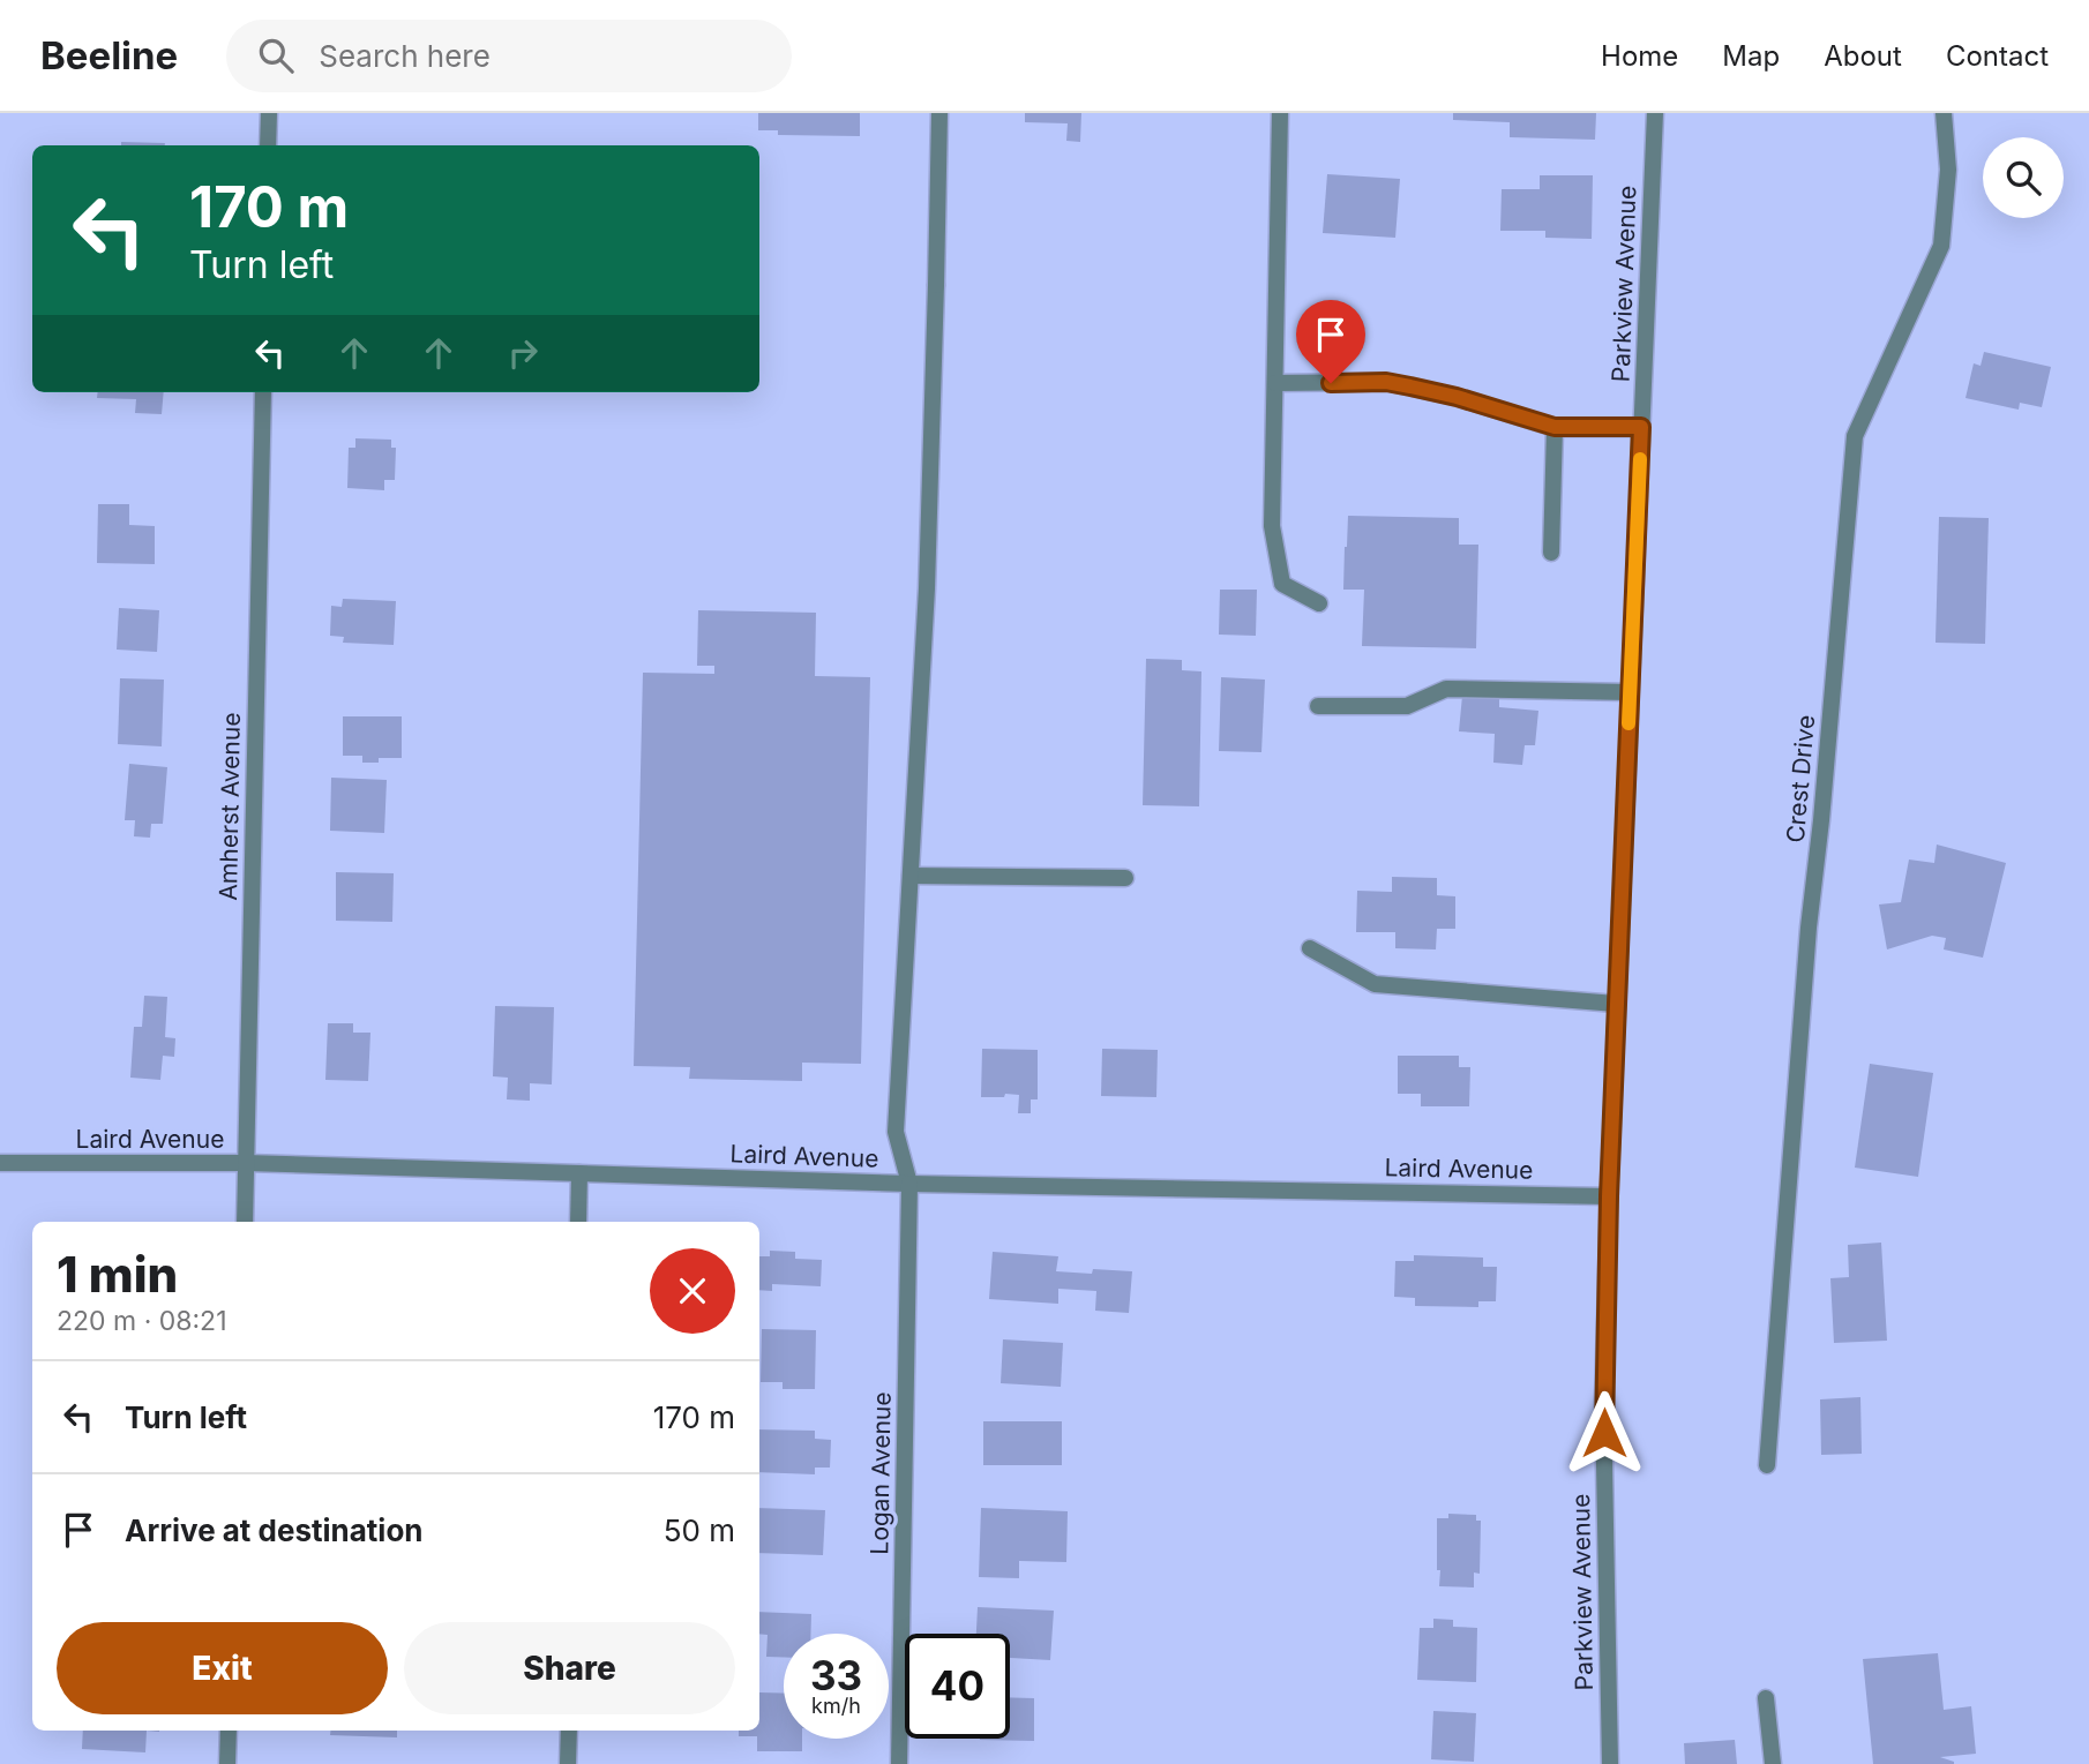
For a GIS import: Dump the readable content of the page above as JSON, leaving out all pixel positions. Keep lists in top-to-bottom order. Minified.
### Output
{"streets":{"street":["Parkview Avenue","Crest Drive","Amherst Avenue","Laird Avenue","Logan Avenue"]},"crossings":[["Parkview Avenue","Laird Avenue"],["Amherst Avenue","Laird Avenue"],["Laird Avenue","Logan Avenue"]],"page":{"header":"Beeline","search":"Search here","nav":["Home","Map","About","Contact"],"turn":["170 m","Turn left"],"heading":["1 min","220 m · 08:21"],"list":[{"name":"Turn left","value":"170 m"},{"name":"Arrive at destination","value":"50 m"}],"buttons":["Exit","Share"],"speed":"33 km/h","limit":"40"}}
